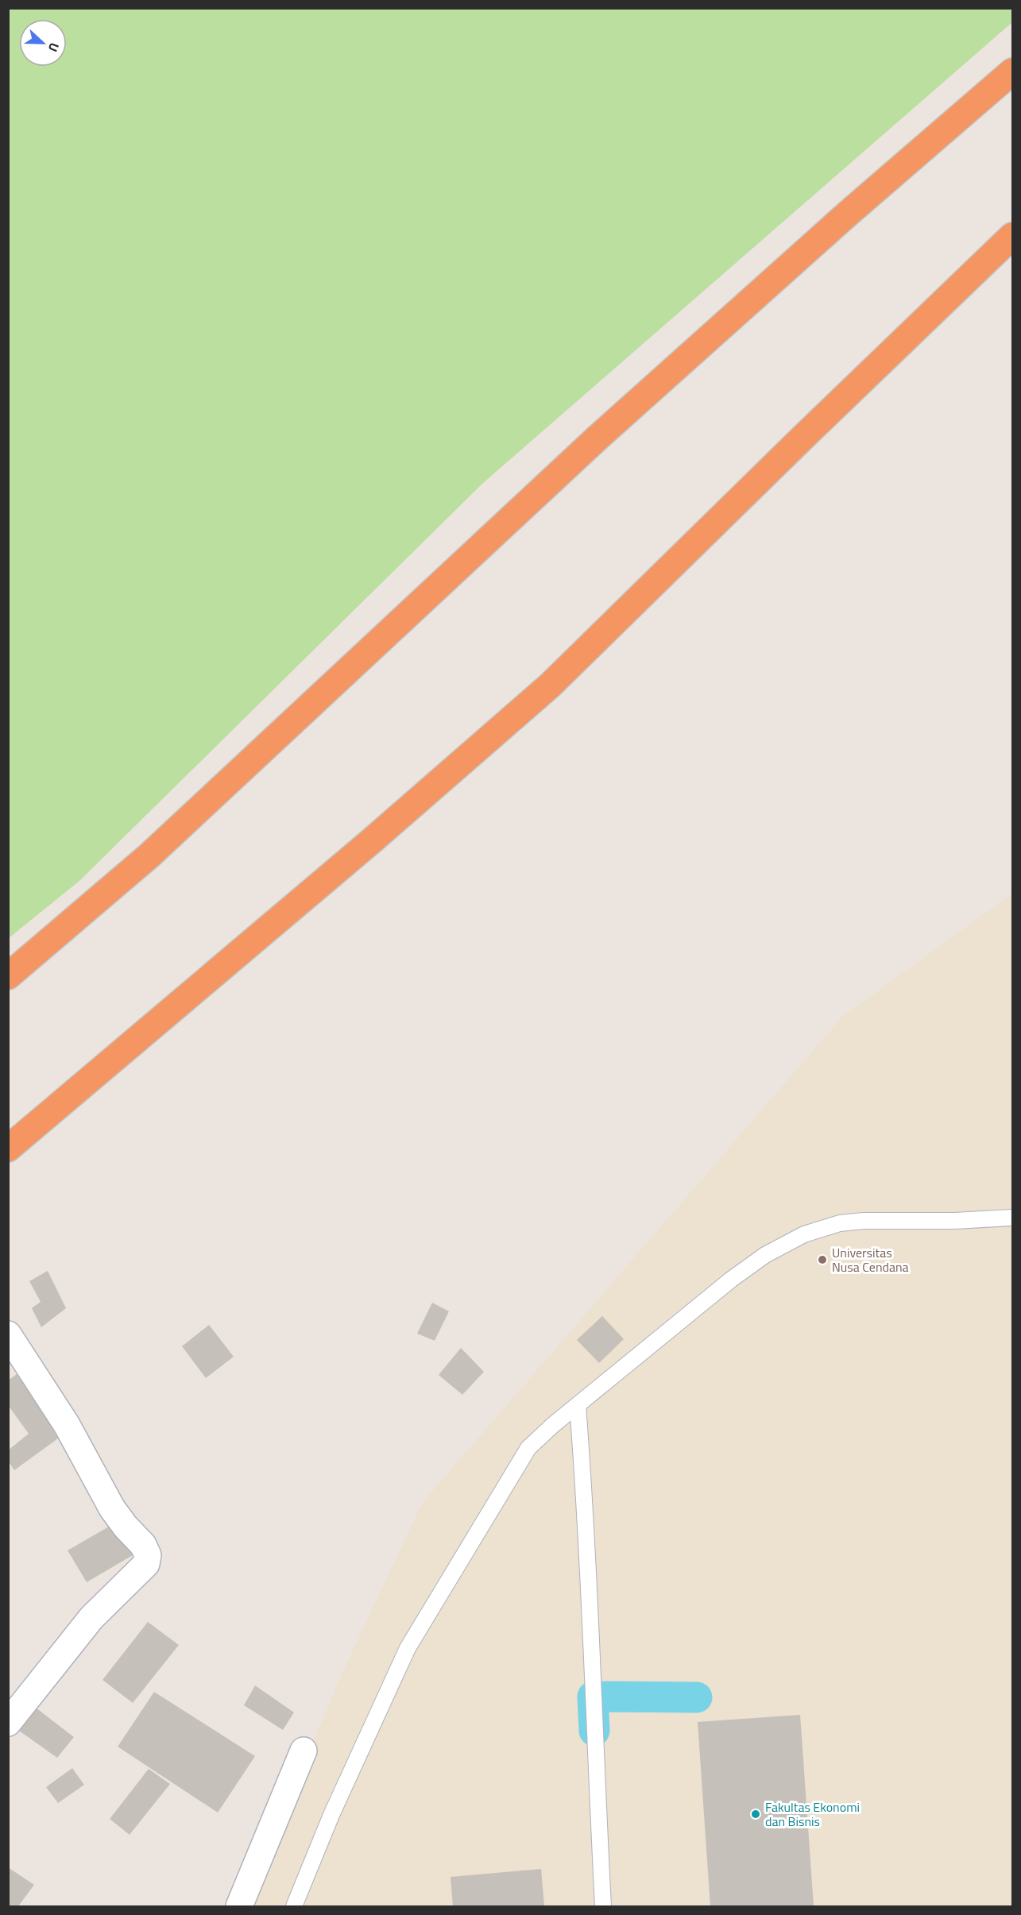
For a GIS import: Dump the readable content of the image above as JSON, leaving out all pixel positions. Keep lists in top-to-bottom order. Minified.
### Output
{"places":["Universitas Nusa Cendana","Fakultas Ekonomi dan Bisnis"],"north":"right"}
